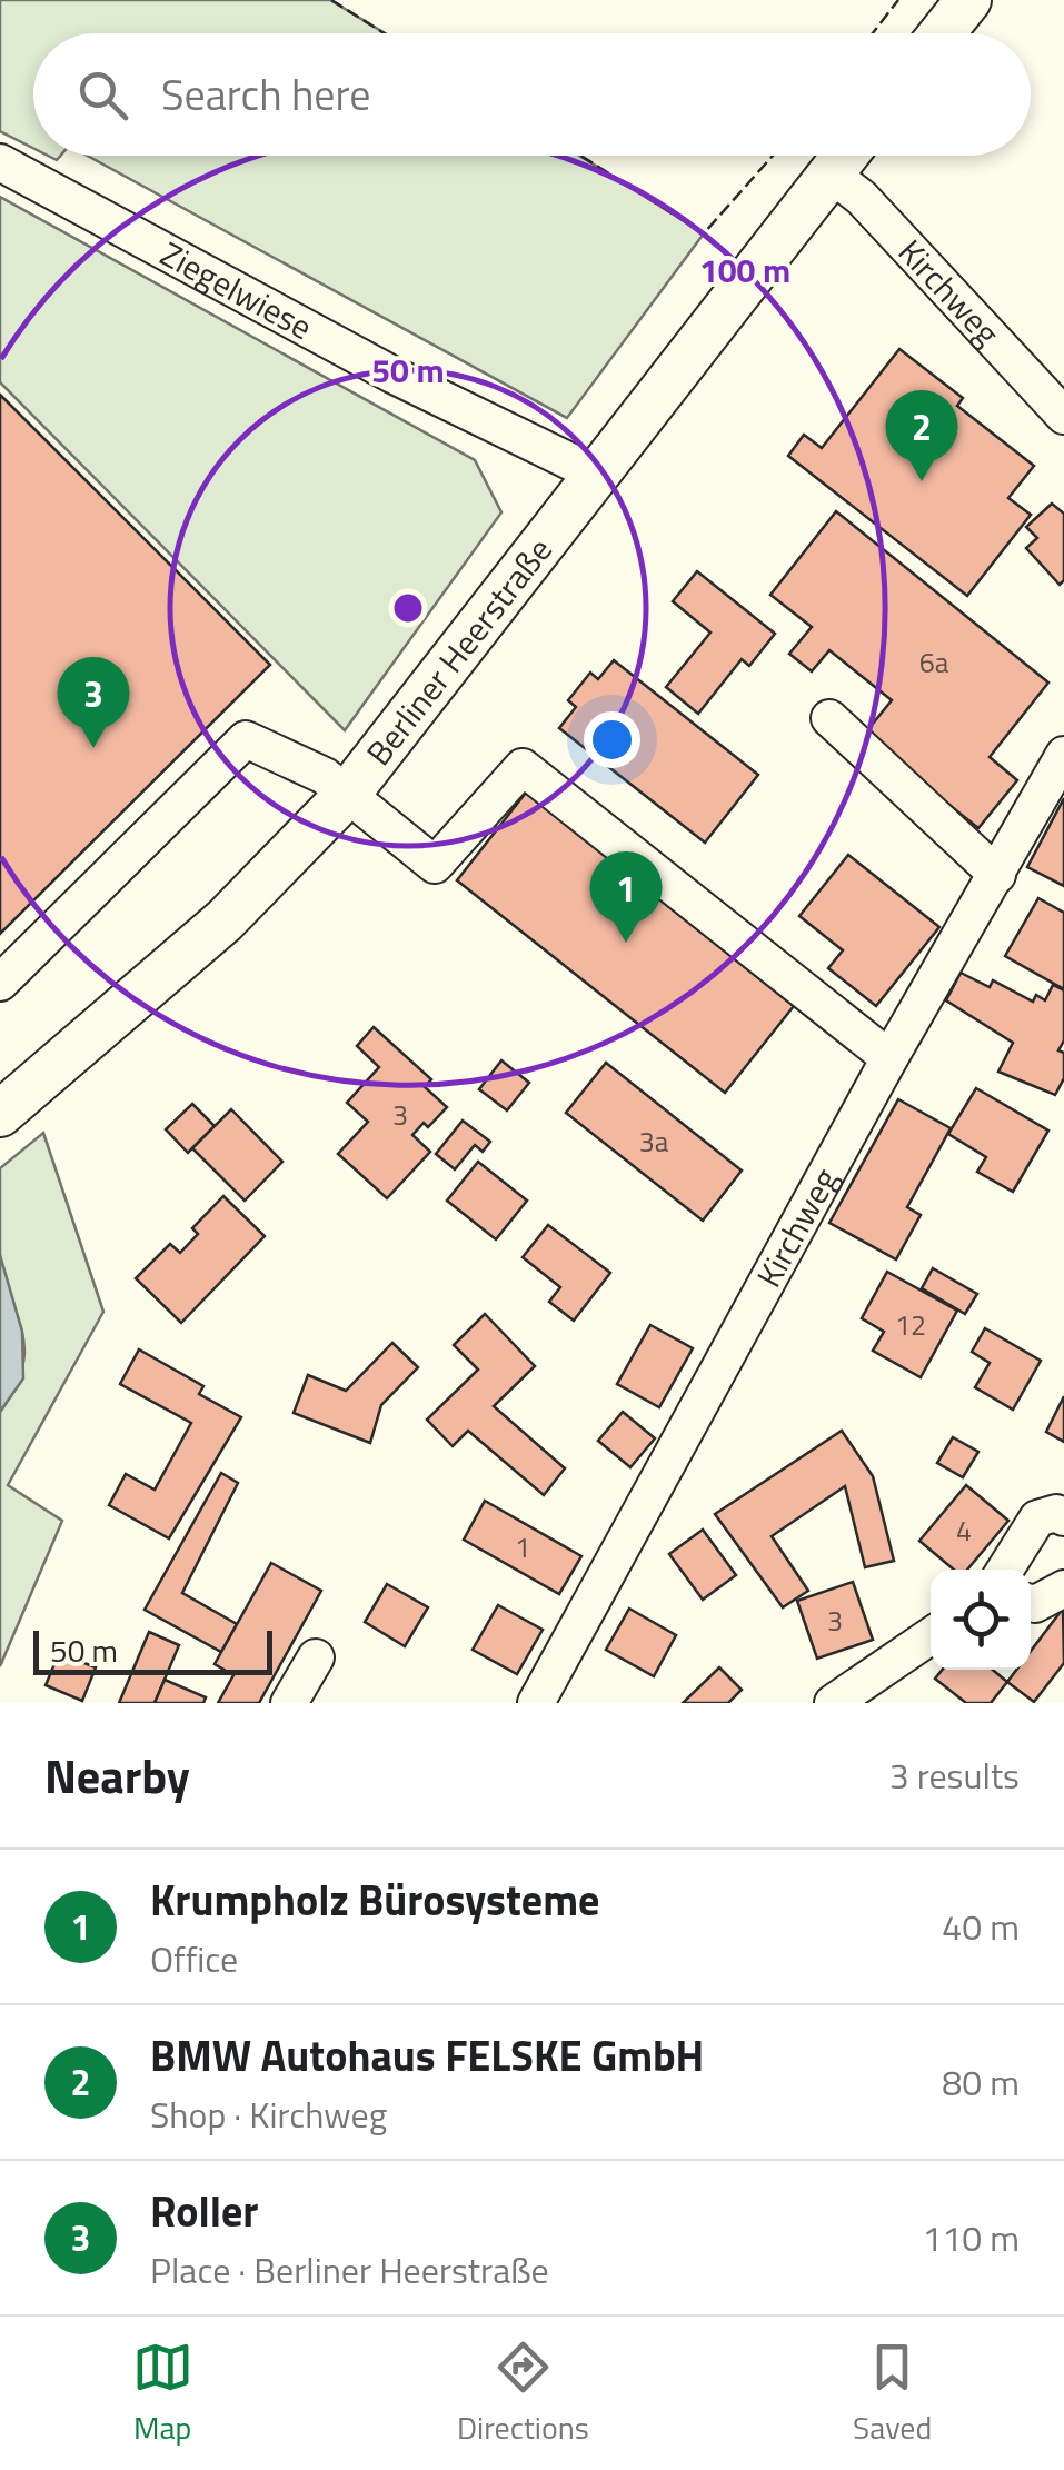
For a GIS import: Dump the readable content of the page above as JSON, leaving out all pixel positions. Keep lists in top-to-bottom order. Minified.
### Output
{"streets":{"main road":["Berliner Heerstraße"],"street":["Ziegelwiese","Kirchweg"]},"crossings":[["Ziegelwiese","Berliner Heerstraße"],["Kirchweg","Berliner Heerstraße"]],"house_numbers":["6a","3","3a","12","4","1","3"],"scale_bar":"50 m","page":{"search":"Search here","pins":["2","3","1"],"scale":"50 m","heading":["Nearby","3 results"],"list":[{"mark":"1","name":"Krumpholz Bürosysteme","note":"Office","value":"40 m"},{"mark":"2","name":"BMW Autohaus FELSKE GmbH","note":"Shop · Kirchweg","value":"80 m"},{"mark":"3","name":"Roller","note":"Place · Berliner Heerstraße","value":"110 m"}],"nav":["Map","Directions","Saved"]},"rings":["100 m","50 m"]}
